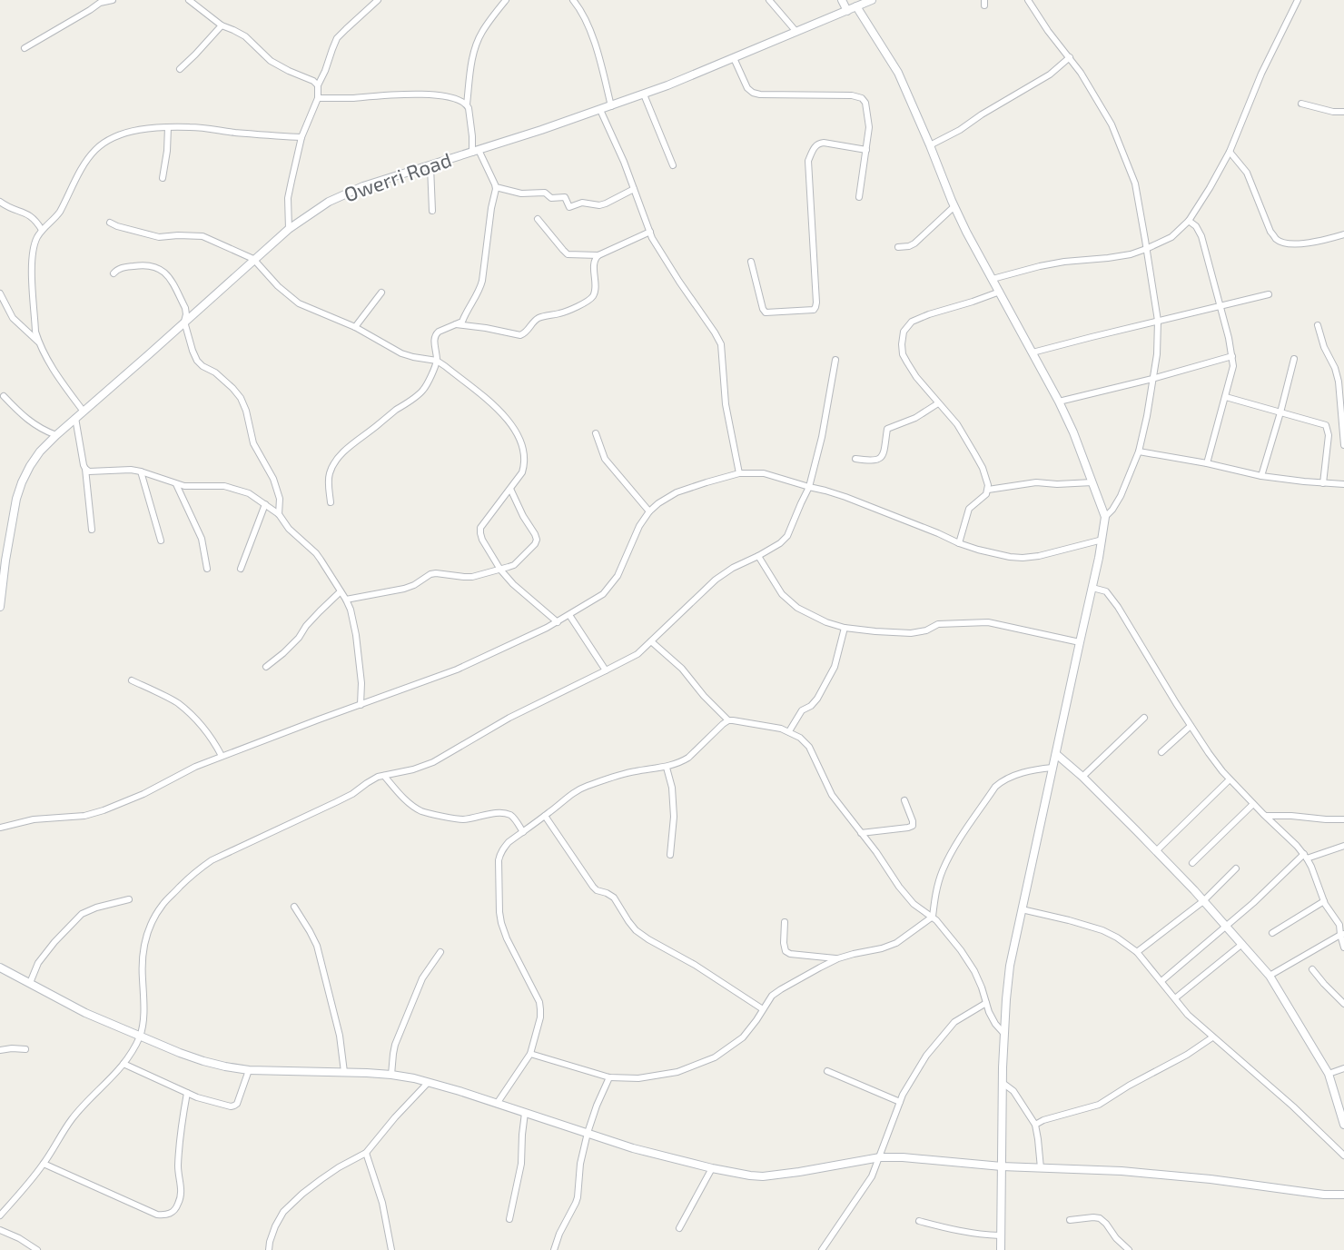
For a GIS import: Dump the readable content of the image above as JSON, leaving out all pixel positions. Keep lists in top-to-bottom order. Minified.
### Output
{"streets":{"main road":["Owerri Road"]}}
